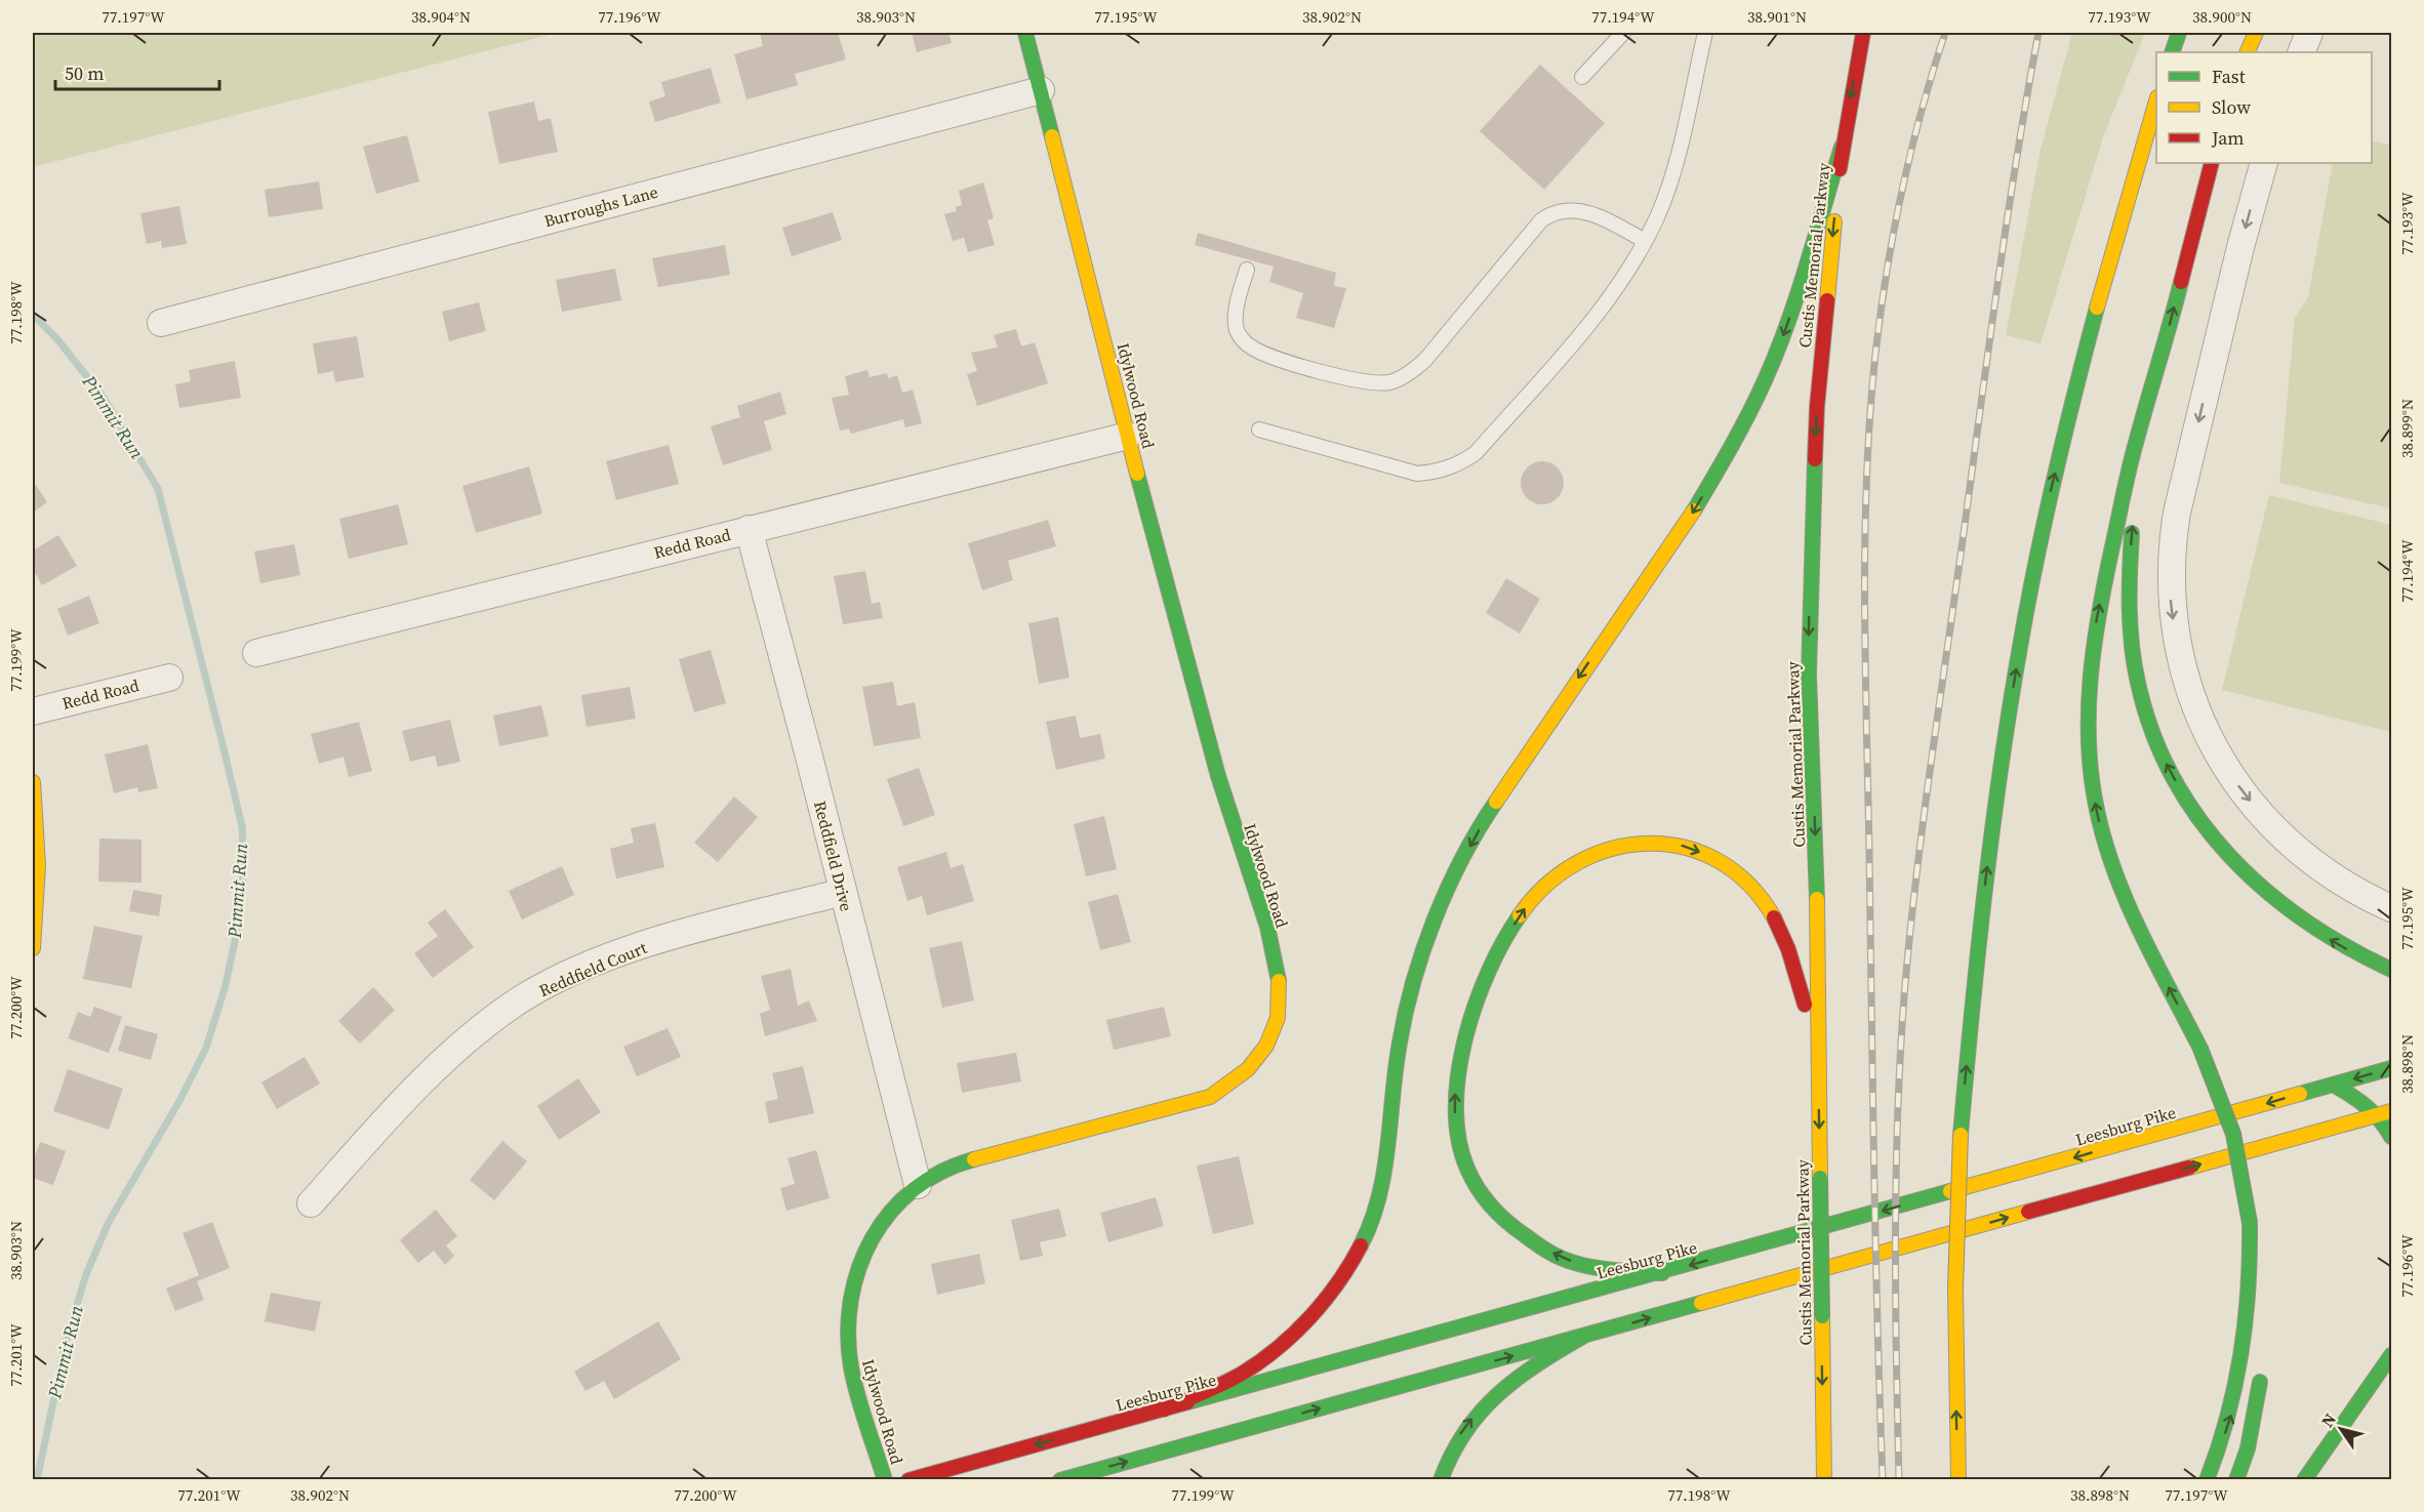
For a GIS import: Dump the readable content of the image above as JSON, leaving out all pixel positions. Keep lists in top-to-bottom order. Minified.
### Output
{"streets":{"main road":["Custis Memorial Parkway","Idylwood Road","Leesburg Pike"],"street":["Burroughs Lane","Redd Road","Reddfield Drive","Reddfield Court"]},"crossings":[["Burroughs Lane","Idylwood Road"],["Idylwood Road","Redd Road"],["Idylwood Road","Reddfield Drive"],["Redd Road","Reddfield Drive"],["Reddfield Drive","Reddfield Court"]],"one_way":["Custis Memorial Parkway"],"water":["Pimmit Run"],"legend":["Fast","Slow","Jam"],"scale_bar":"50 m","north":"top left","coordinates":["77.197°W","38.904°N","77.196°W","38.903°N","77.195°W","38.902°N","77.194°W","38.901°N","77.193°W","38.900°N","77.198°W","38.899°N","77.199°W","77.200°W","38.898°N","77.201°W"]}
